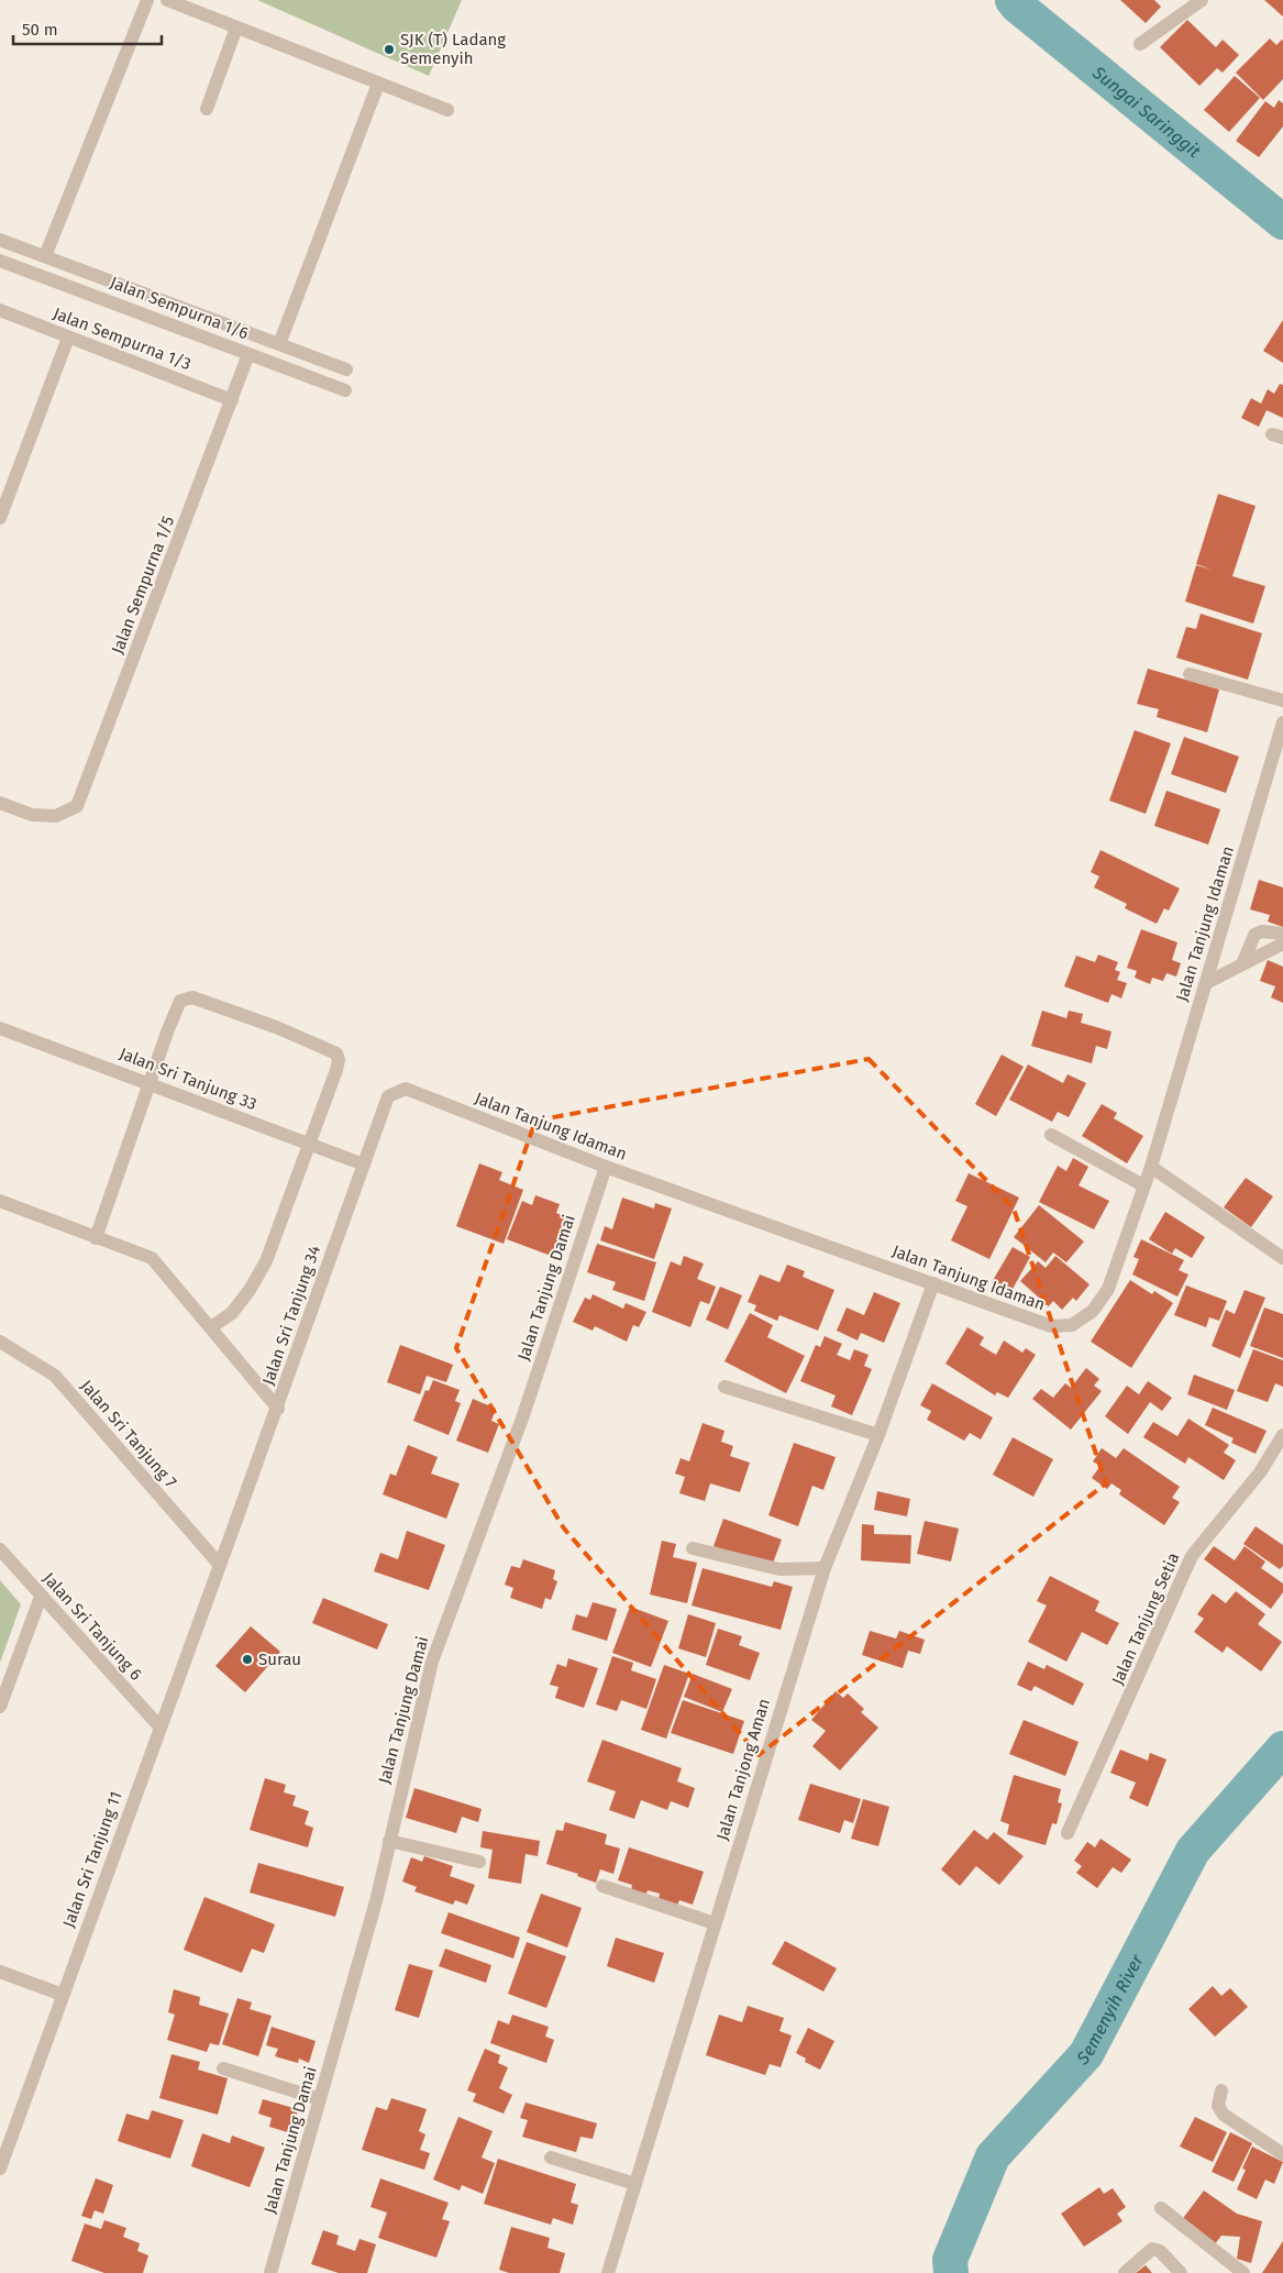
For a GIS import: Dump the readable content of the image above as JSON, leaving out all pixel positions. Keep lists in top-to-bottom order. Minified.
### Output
{"streets":{"street":["Jalan Sempurna 1/6","Jalan Sempurna 1/3","Jalan Sempurna 1/5","Jalan Tanjung Idaman","Jalan Sri Tanjung 33","Jalan Tanjung Damai","Jalan Sri Tanjung 34","Jalan Sri Tanjung 7","Jalan Tanjung Setia","Jalan Sri Tanjung 6","Jalan Tanjong Aman","Jalan Sri Tanjung 11"]},"crossings":[["Jalan Sempurna 1/6","Jalan Sempurna 1/5"],["Jalan Sempurna 1/3","Jalan Sempurna 1/5"],["Jalan Tanjung Idaman","Jalan Tanjung Damai"],["Jalan Tanjung Idaman","Jalan Sri Tanjung 34"],["Jalan Tanjung Idaman","Jalan Tanjong Aman"],["Jalan Sri Tanjung 33","Jalan Sri Tanjung 34"],["Jalan Sri Tanjung 34","Jalan Sri Tanjung 7"],["Jalan Sri Tanjung 34","Jalan Sri Tanjung 11"],["Jalan Sri Tanjung 7","Jalan Sri Tanjung 11"],["Jalan Sri Tanjung 6","Jalan Sri Tanjung 11"]],"water":["Sungai Saringgit","Semenyih River"],"places":["SJK (T) Ladang Semenyih","Surau"],"scale_bar":"50 m"}
